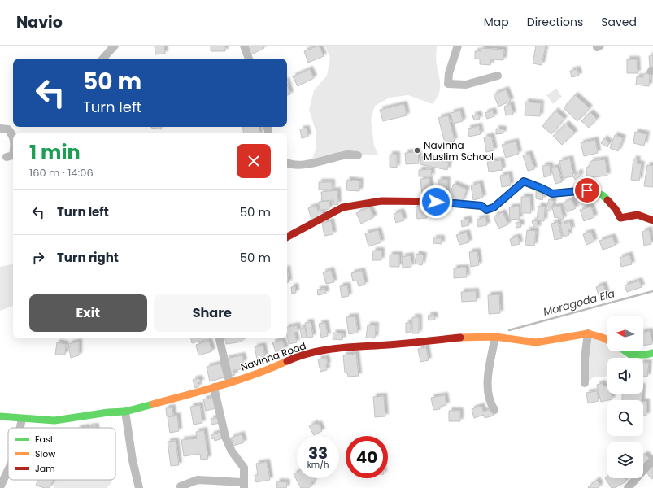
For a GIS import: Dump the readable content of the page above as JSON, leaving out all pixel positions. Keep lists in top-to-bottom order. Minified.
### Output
{"streets":{"street":["Navinna Road"]},"water":["Moragoda Ela"],"places":["Navinna Muslim School"],"legend":["Fast","Slow","Jam"],"north":"left","page":{"header":"Navio","nav":["Map","Directions","Saved"],"turn":["50 m","Turn left"],"heading":["1 min","160 m · 14:06"],"list":[{"name":"Turn left","value":"50 m"},{"name":"Turn right","value":"50 m"}],"buttons":["Exit","Share"],"speed":"33 km/h","limit":"40"}}
